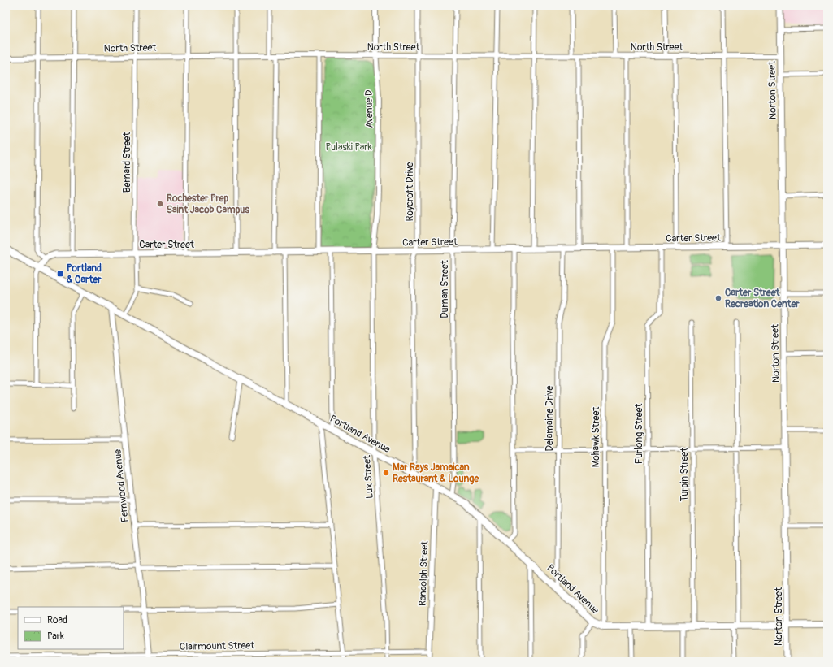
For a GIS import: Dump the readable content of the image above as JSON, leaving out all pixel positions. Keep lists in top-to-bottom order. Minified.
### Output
{"streets":{"main road":["Norton Street","Carter Street","Portland Avenue"],"street":["North Street","Avenue D","Bernard Street","Roycroft Drive","Durnan Street","Delamaine Drive","Furlong Street","Mohawk Street","Turpin Street","Lux Street","Fernwood Avenue","Randolph Street","Clairmount Street"]},"crossings":[["North Street","Norton Street"],["North Street","Avenue D"],["North Street","Bernard Street"],["North Street","Roycroft Drive"],["North Street","Durnan Street"],["Norton Street","Carter Street"],["Norton Street","Portland Avenue"],["Avenue D","Carter Street"],["Avenue D","Lux Street"],["Bernard Street","Carter Street"],["Bernard Street","Portland Avenue"],["Roycroft Drive","Carter Street"],["Roycroft Drive","Portland Avenue"],["Carter Street","Durnan Street"],["Carter Street","Delamaine Drive"],["Carter Street","Furlong Street"],["Carter Street","Mohawk Street"],["Carter Street","Lux Street"],["Durnan Street","Portland Avenue"],["Delamaine Drive","Portland Avenue"],["Portland Avenue","Furlong Street"],["Portland Avenue","Mohawk Street"],["Portland Avenue","Turpin Street"],["Portland Avenue","Lux Street"],["Portland Avenue","Fernwood Avenue"],["Portland Avenue","Randolph Street"],["Lux Street","Clairmount Street"],["Fernwood Avenue","Clairmount Street"],["Randolph Street","Clairmount Street"]],"parks":["Pulaski Park"],"places":{"other":["Rochester Prep Saint Jacob Campus","Carter Street Recreation Center","Mar Rays Jamaican Restaurant & Lounge"],"transit":["Portland & Carter"]},"legend":["Road","Park"]}
